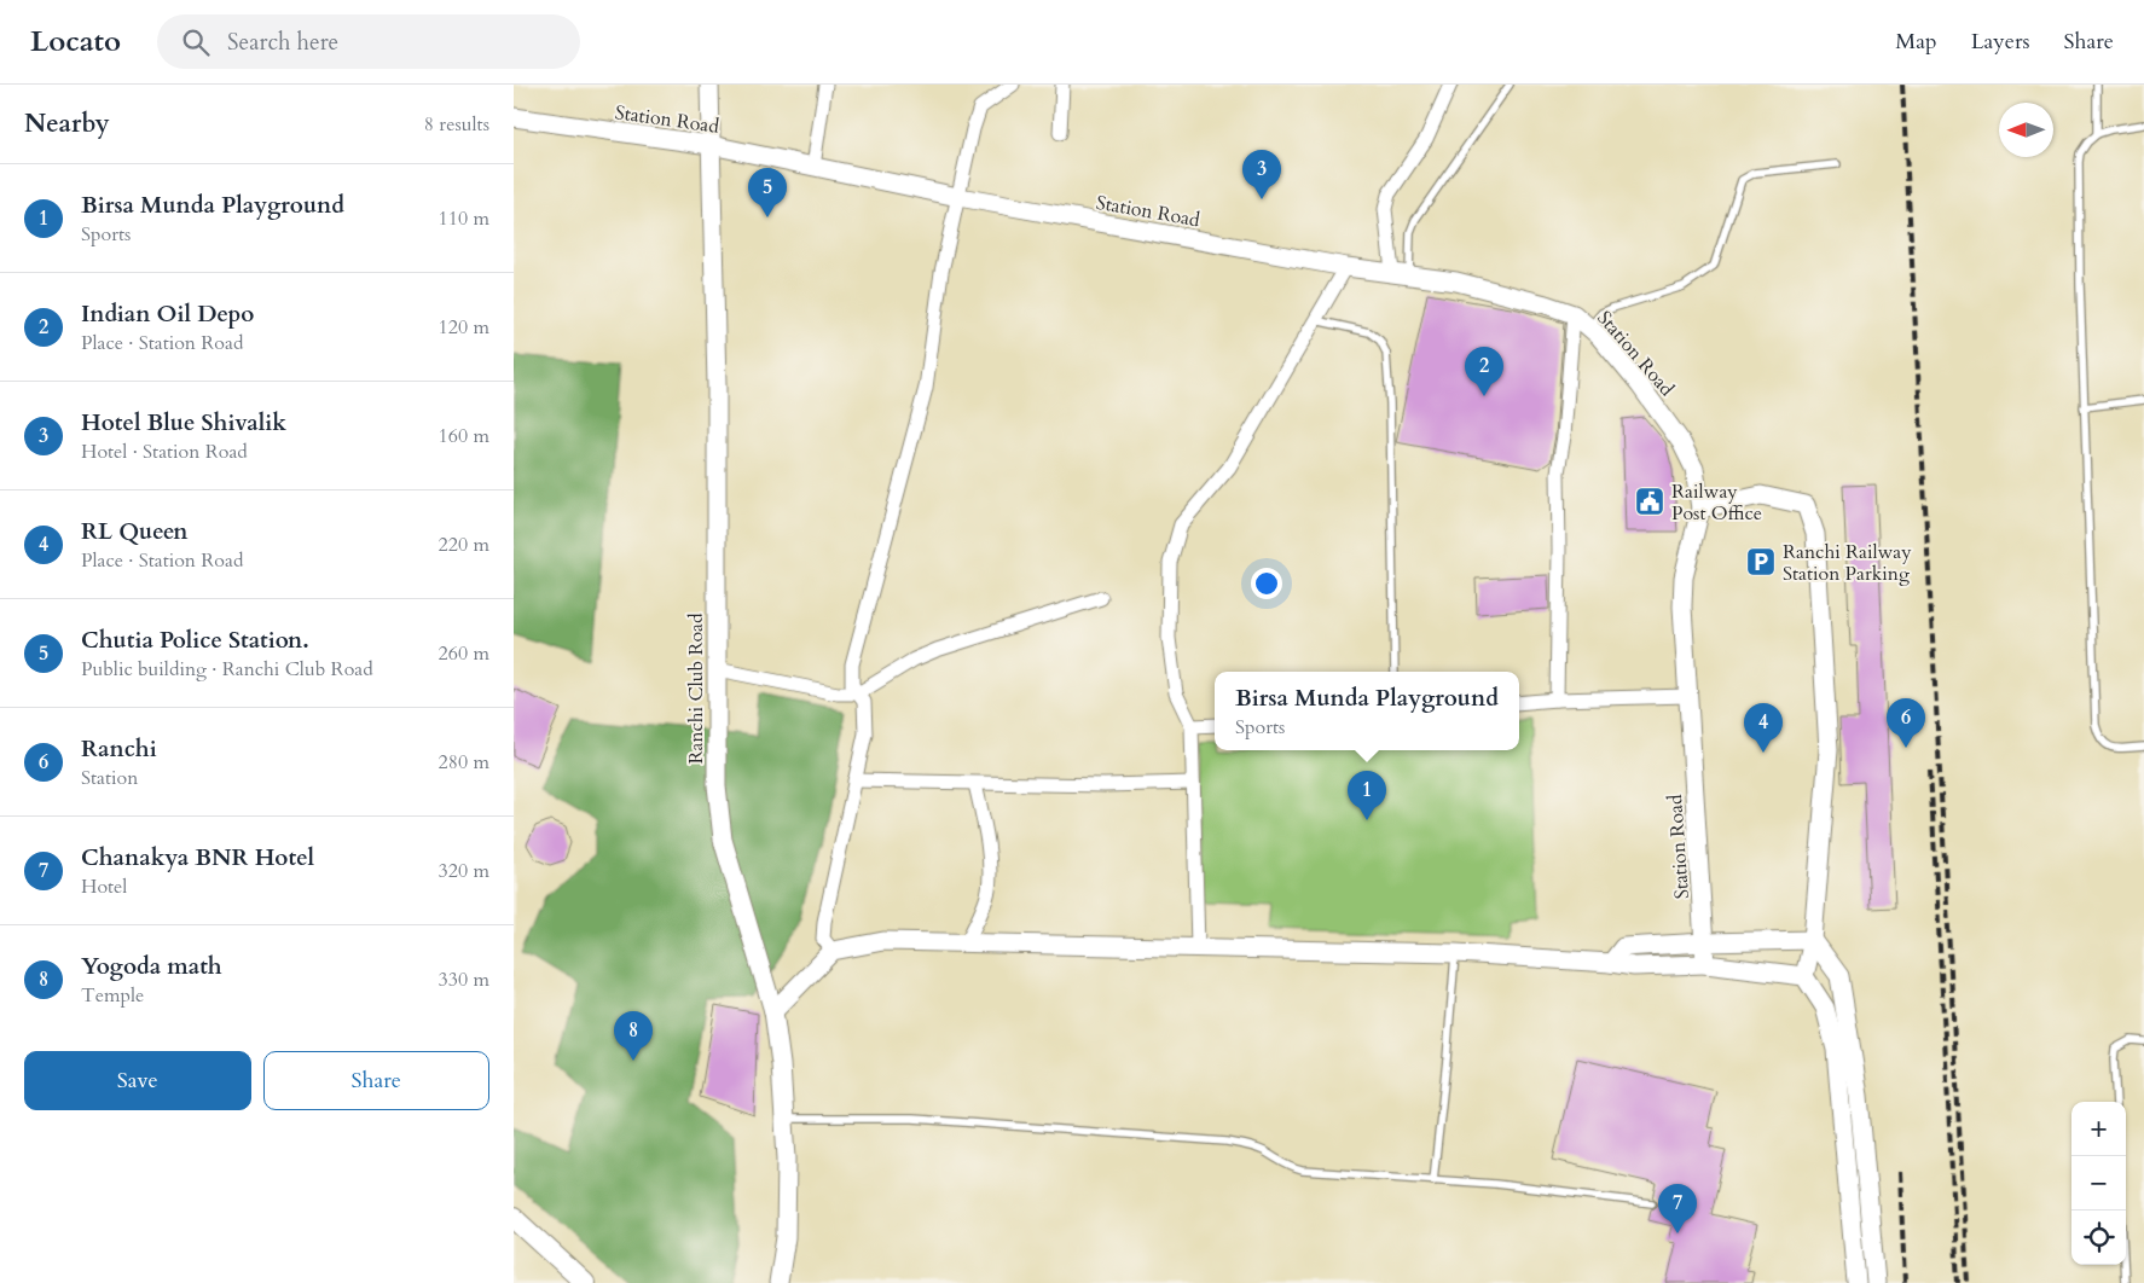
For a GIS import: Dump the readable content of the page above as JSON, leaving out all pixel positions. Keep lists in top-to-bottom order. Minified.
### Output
{"streets":{"street":["Station Road","Ranchi Club Road"]},"crossings":[["Station Road","Ranchi Club Road"]],"places":{"public building":["Railway Post Office"],"parking":["Ranchi Railway Station Parking"]},"north":"left","page":{"header":"Locato","search":"Search here","nav":["Map","Layers","Share"],"heading":["Nearby","8 results"],"pins":["3","5","2","6","4","1","8","7"],"list":[{"mark":"1","name":"Birsa Munda Playground","note":"Sports","value":"110 m"},{"mark":"2","name":"Indian Oil Depo","note":"Place · Station Road","value":"120 m"},{"mark":"3","name":"Hotel Blue Shivalik","note":"Hotel · Station Road","value":"160 m"},{"mark":"4","name":"RL Queen","note":"Place · Station Road","value":"220 m"},{"mark":"5","name":"Chutia Police Station.","note":"Public building · Ranchi Club Road","value":"260 m"},{"mark":"6","name":"Ranchi","note":"Station","value":"280 m"},{"mark":"7","name":"Chanakya BNR Hotel","note":"Hotel","value":"320 m"},{"mark":"8","name":"Yogoda math","note":"Temple","value":"330 m"}],"popup":["Birsa Munda Playground","Sports"],"buttons":["Save","Share"],"map_buttons":["+","−"]}}
